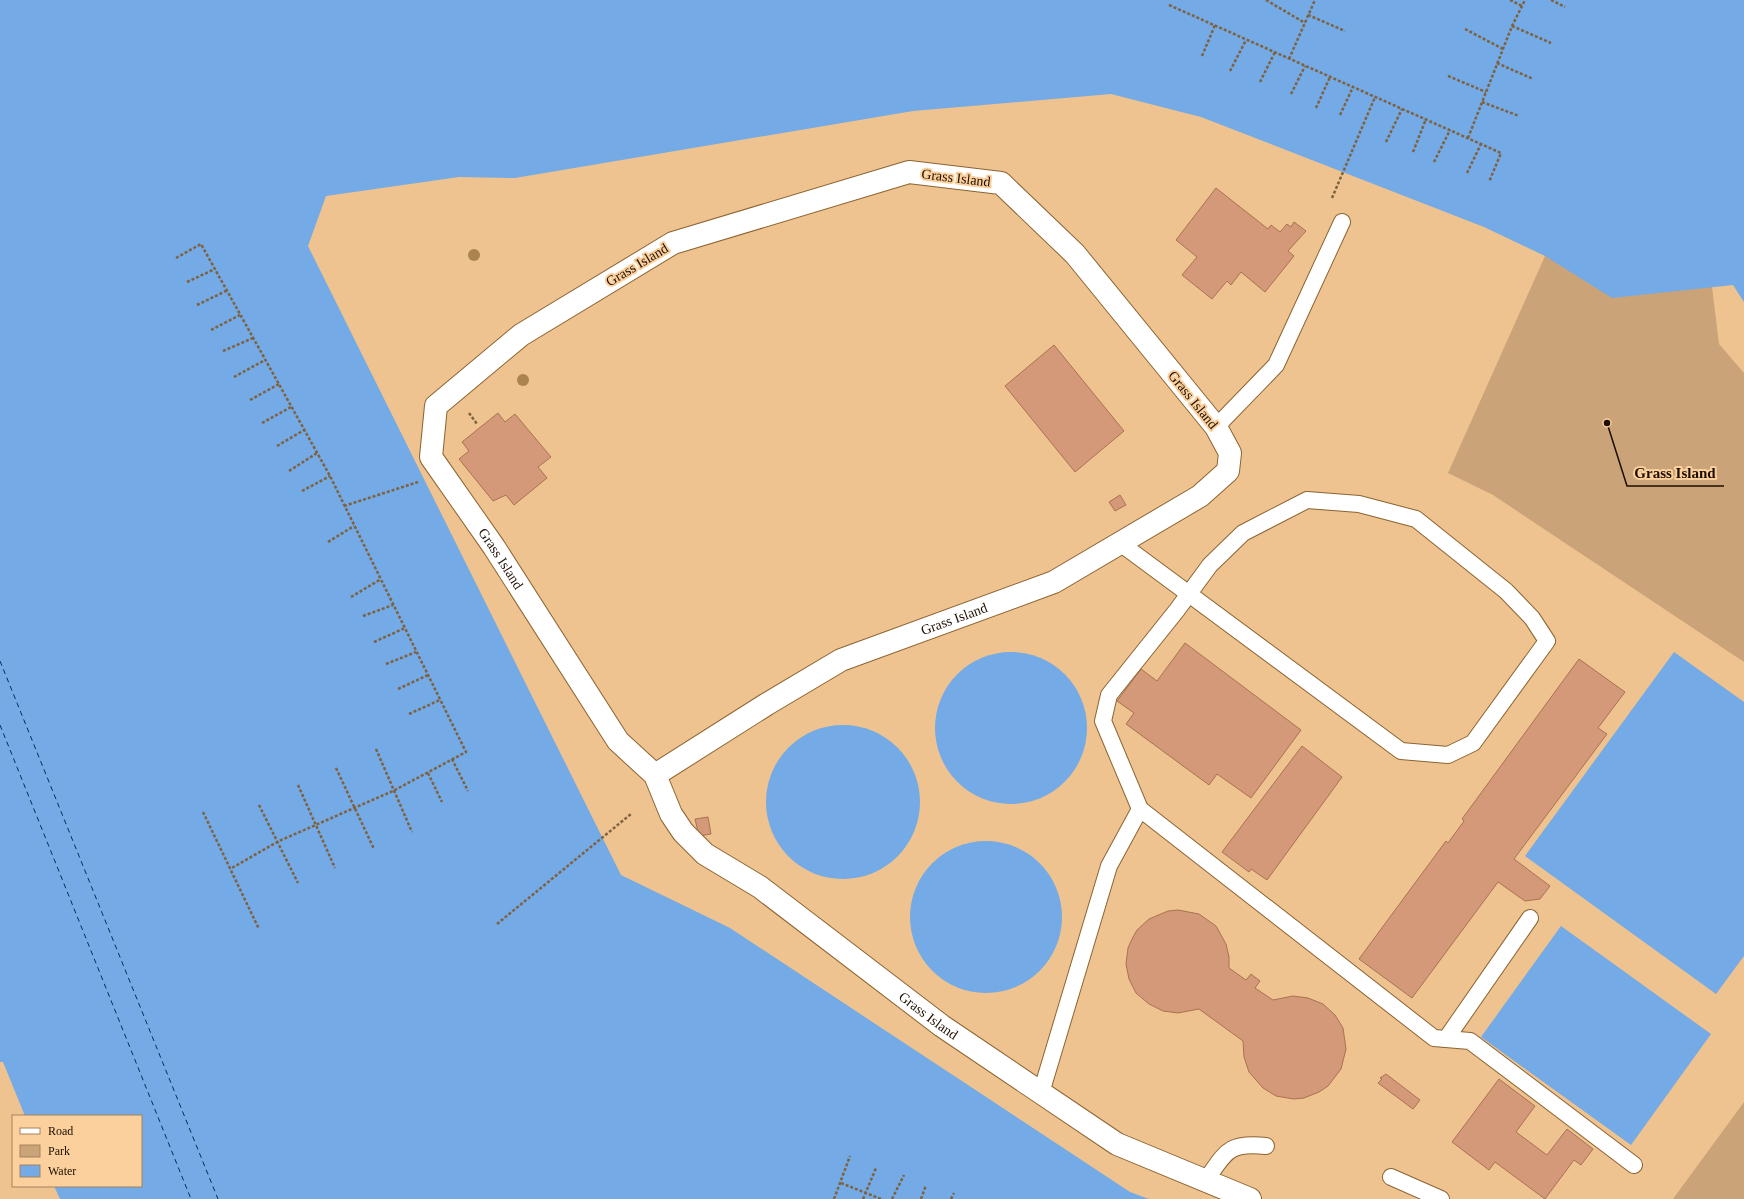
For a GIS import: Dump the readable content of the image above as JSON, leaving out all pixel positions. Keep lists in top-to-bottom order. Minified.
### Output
{"streets":{"street":["Grass Island"]},"places":["Grass Island"],"legend":["Road","Park","Water"]}
